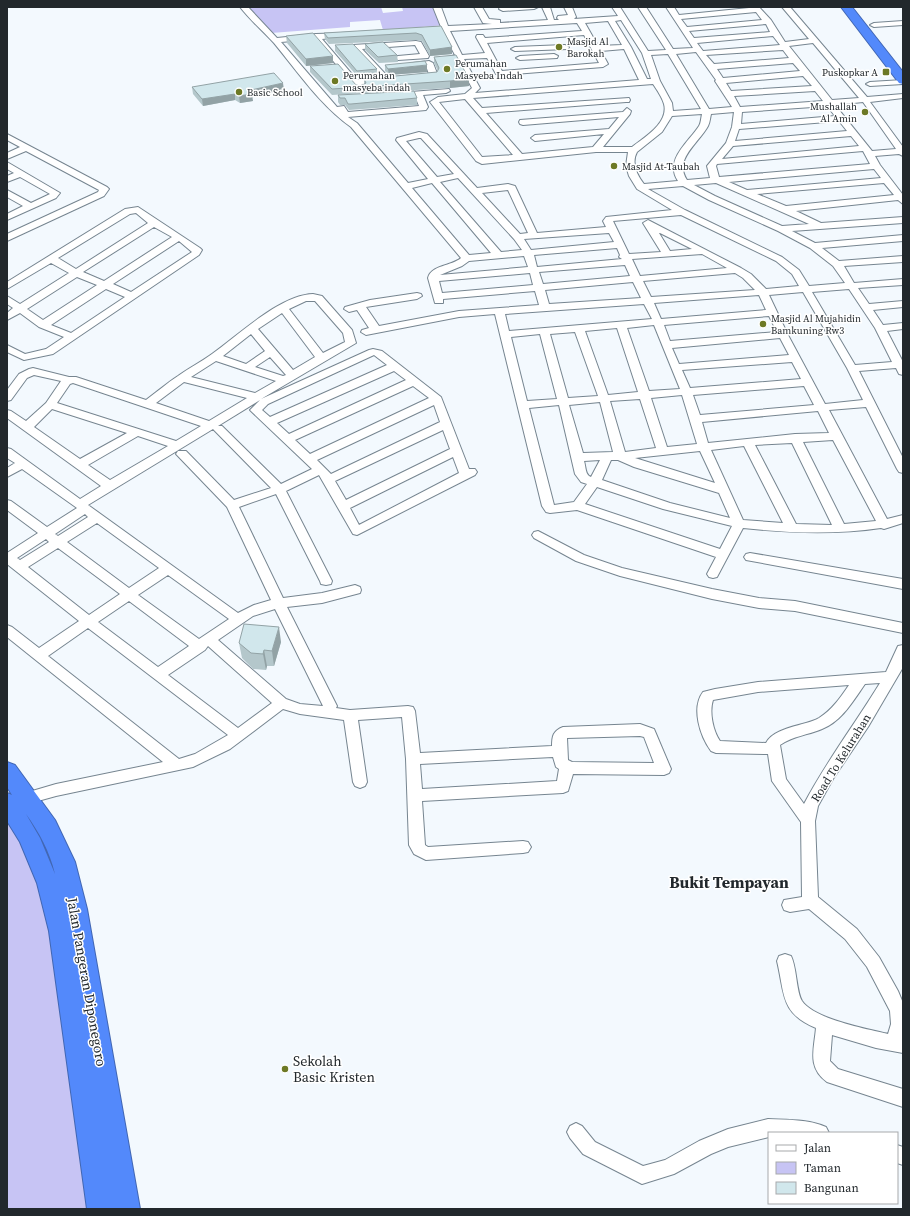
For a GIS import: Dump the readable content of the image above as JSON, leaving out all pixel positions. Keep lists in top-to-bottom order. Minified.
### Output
{"streets":{"highway":["Jalan Pangeran Diponegoro"],"street":["Road To Kelurahan"]},"districts":["Bukit Tempayan"],"places":{"other":["Masjid Al Barokah","Perumahan Masyeba Indah","Perumahan masyeba indah","Basic School","Mushallah Al Amin","Masjid At-Taubah","Masjid Al Mujahidin Bamkuning Rw3","Sekolah Basic Kristen"],"transit":["Puskopkar A"]},"legend":["Jalan","Taman","Bangunan"]}
